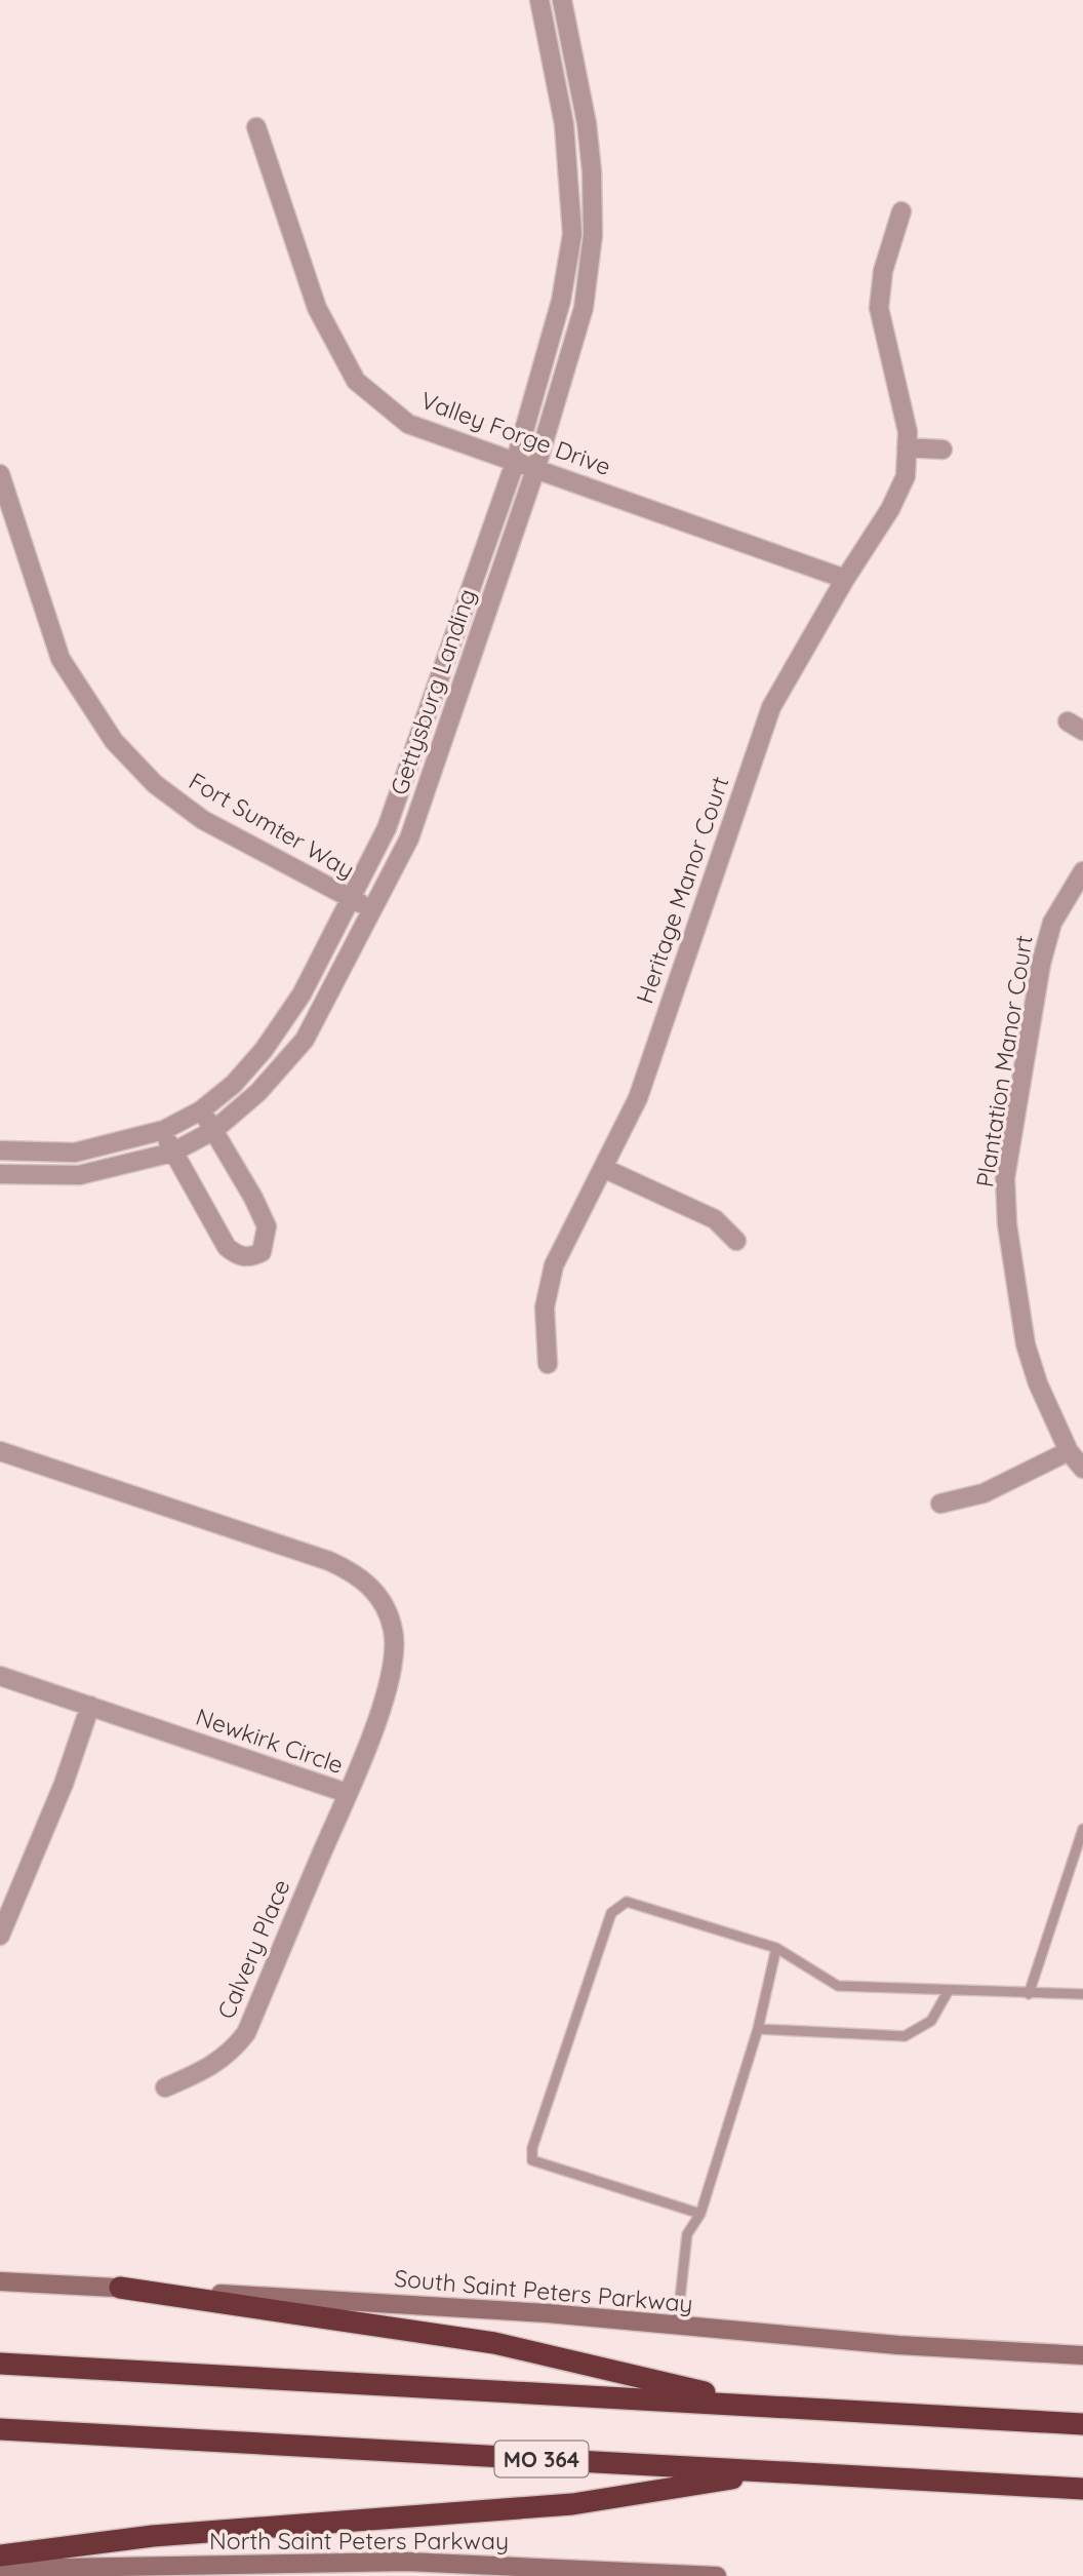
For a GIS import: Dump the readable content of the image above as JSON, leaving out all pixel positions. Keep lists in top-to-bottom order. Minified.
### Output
{"streets":{"highway":["MO 364"],"main road":["South Saint Peters Parkway","North Saint Peters Parkway"],"street":["Valley Forge Drive","Gettysburg Landing","Fort Sumter Way","Heritage Manor Court","Plantation Manor Court","Newkirk Circle","Calvery Place"]},"crossings":[["Valley Forge Drive","Gettysburg Landing"],["Valley Forge Drive","Heritage Manor Court"],["Gettysburg Landing","Fort Sumter Way"],["Newkirk Circle","Calvery Place"]]}
